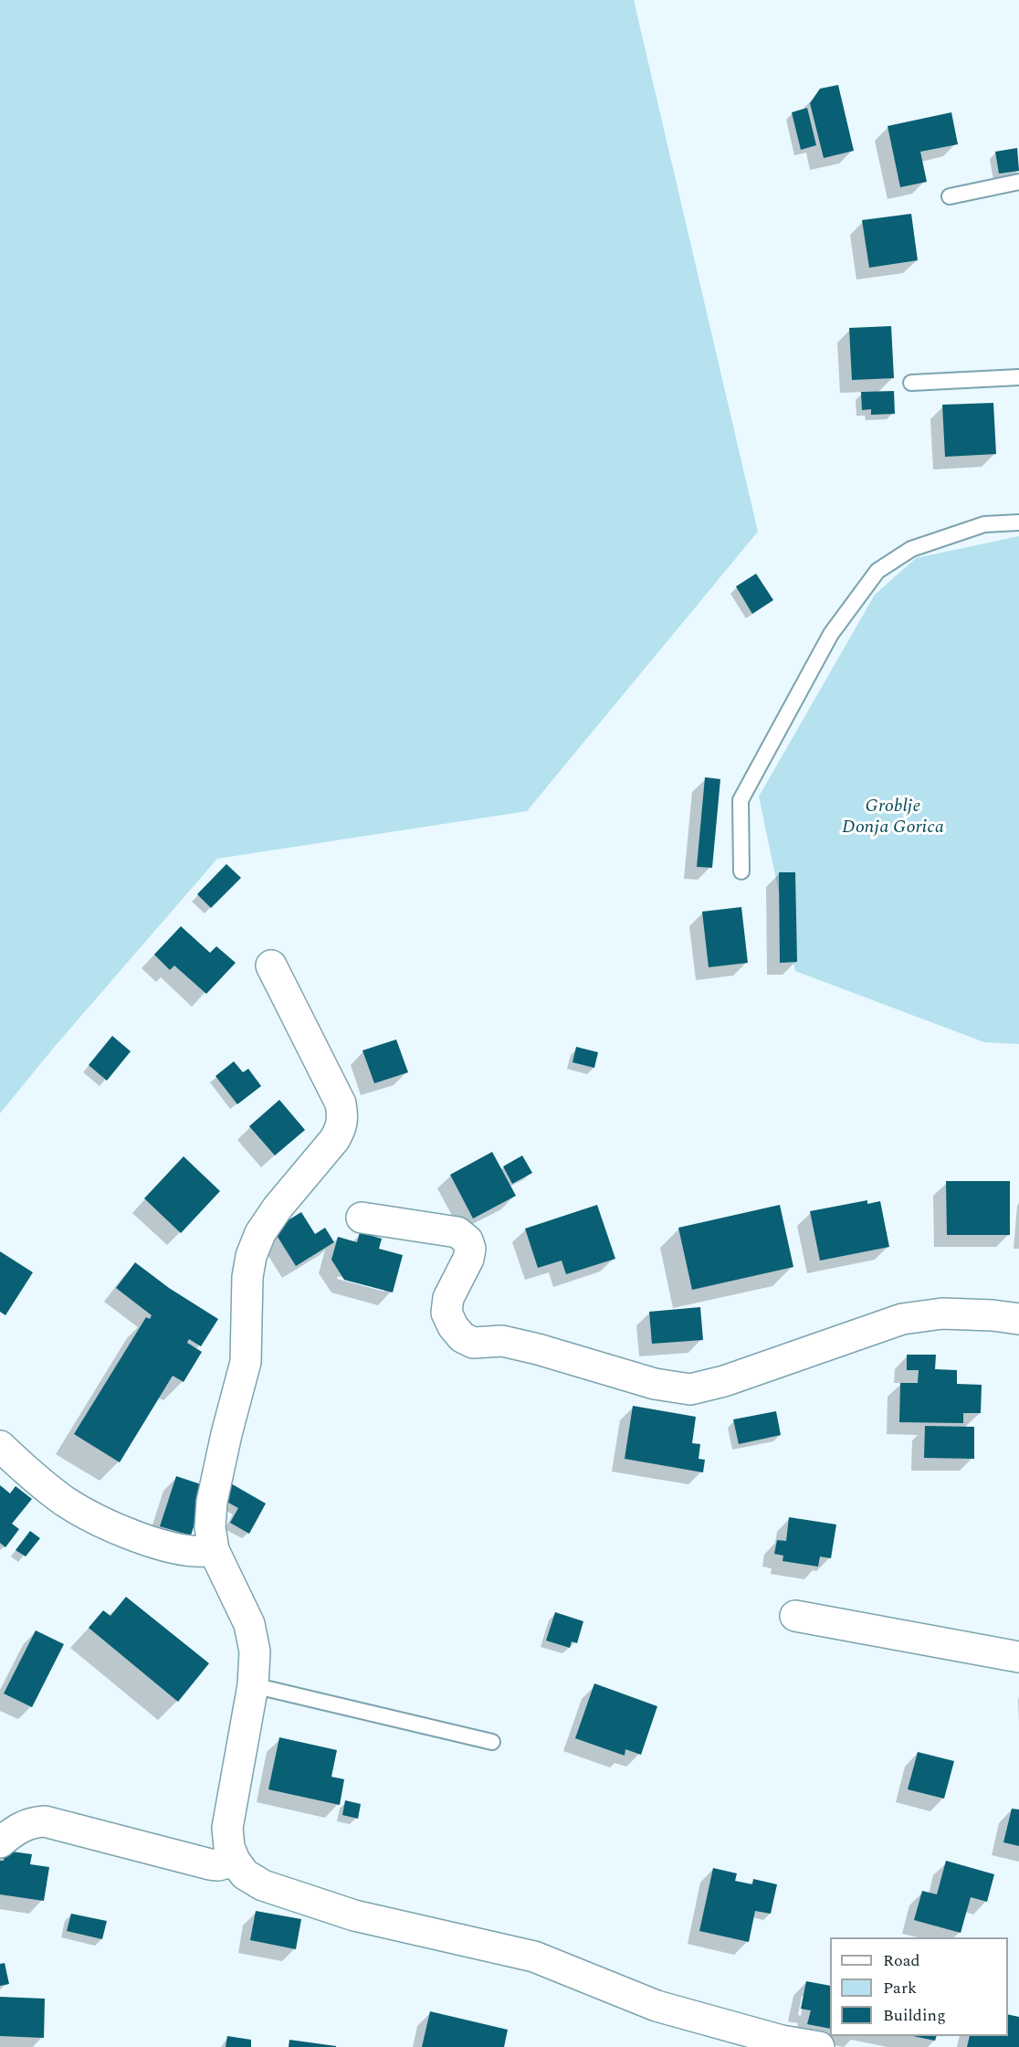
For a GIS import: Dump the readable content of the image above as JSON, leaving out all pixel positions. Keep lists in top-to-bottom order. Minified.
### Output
{"parks":["Groblje Donja Gorica"],"legend":["Road","Park","Building"]}
